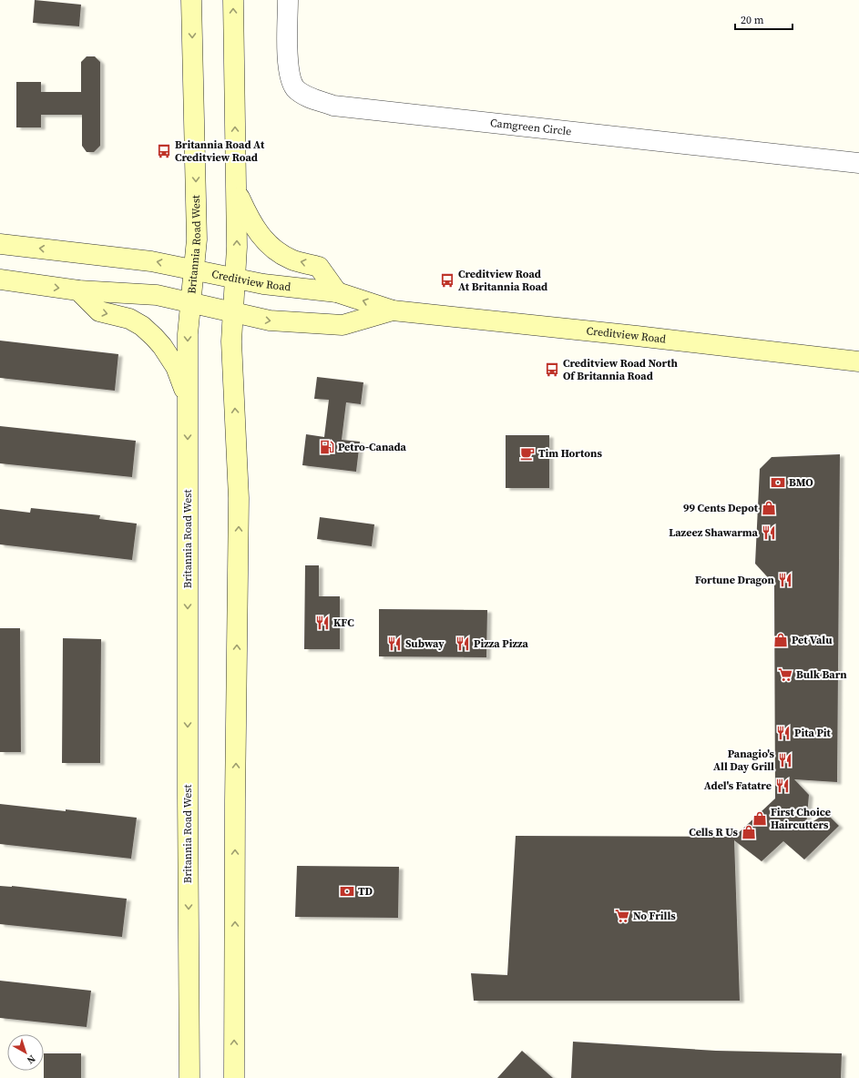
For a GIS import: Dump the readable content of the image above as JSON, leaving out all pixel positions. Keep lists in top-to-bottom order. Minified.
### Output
{"streets":{"main road":["Britannia Road West","Creditview Road"],"street":["Camgreen Circle"]},"crossings":[["Britannia Road West","Creditview Road"]],"places":{"bus stop":["Britannia Road At Creditview Road","Creditview Road At Britannia Road","Creditview Road North Of Britannia Road"],"fuel station":["Petro-Canada"],"cafe":["Tim Hortons"],"bank":["BMO","TD"],"shop":["99 Cents Depot","Pet Valu","First Choice Haircutters","Cells R Us"],"restaurant":["Lazeez Shawarma","Fortune Dragon","KFC","Subway","Pizza Pizza","Pita Pit","Panagio's All Day Grill","Adel's Fatatre"],"supermarket":["Bulk Barn","No Frills"]},"scale_bar":"20 m","north":"bottom right"}
